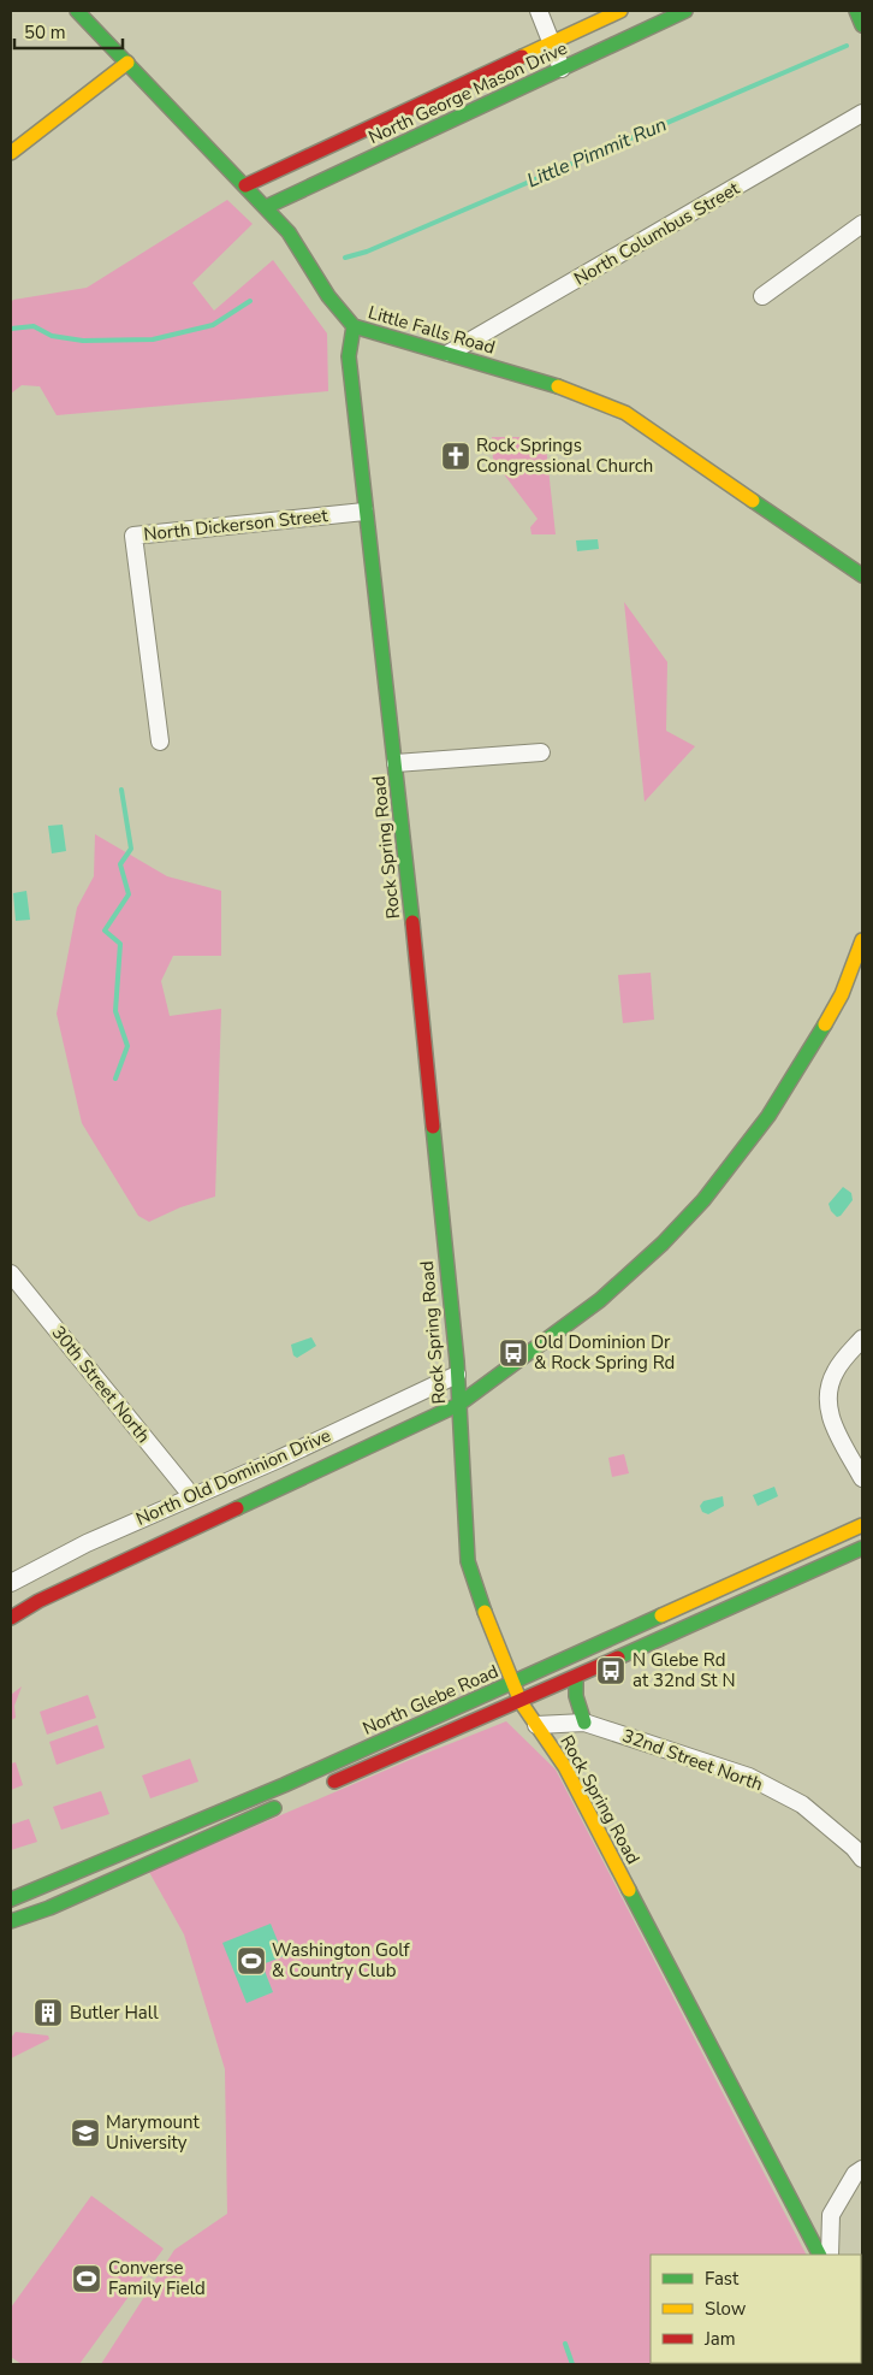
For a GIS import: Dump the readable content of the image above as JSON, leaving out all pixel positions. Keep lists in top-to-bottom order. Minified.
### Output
{"streets":{"street":["North George Mason Drive","North Columbus Street","Little Falls Road","North Dickerson Street","Rock Spring Road","30th Street North","North Old Dominion Drive","North Glebe Road","32nd Street North"]},"crossings":[["North George Mason Drive","Little Falls Road"],["North Columbus Street","Little Falls Road"],["Little Falls Road","Rock Spring Road"],["North Dickerson Street","Rock Spring Road"],["Rock Spring Road","North Old Dominion Drive"],["Rock Spring Road","North Glebe Road"],["Rock Spring Road","32nd Street North"],["30th Street North","North Old Dominion Drive"]],"water":["Little Pimmit Run"],"places":{"church":["Rock Springs Congressional Church"],"bus stop":["Old Dominion Dr & Rock Spring Rd","N Glebe Rd at 32nd St N"],"sports":["Washington Golf & Country Club","Converse Family Field"],"building":["Butler Hall"],"school or university":["Marymount University"]},"legend":["Fast","Slow","Jam"],"scale_bar":"50 m"}
